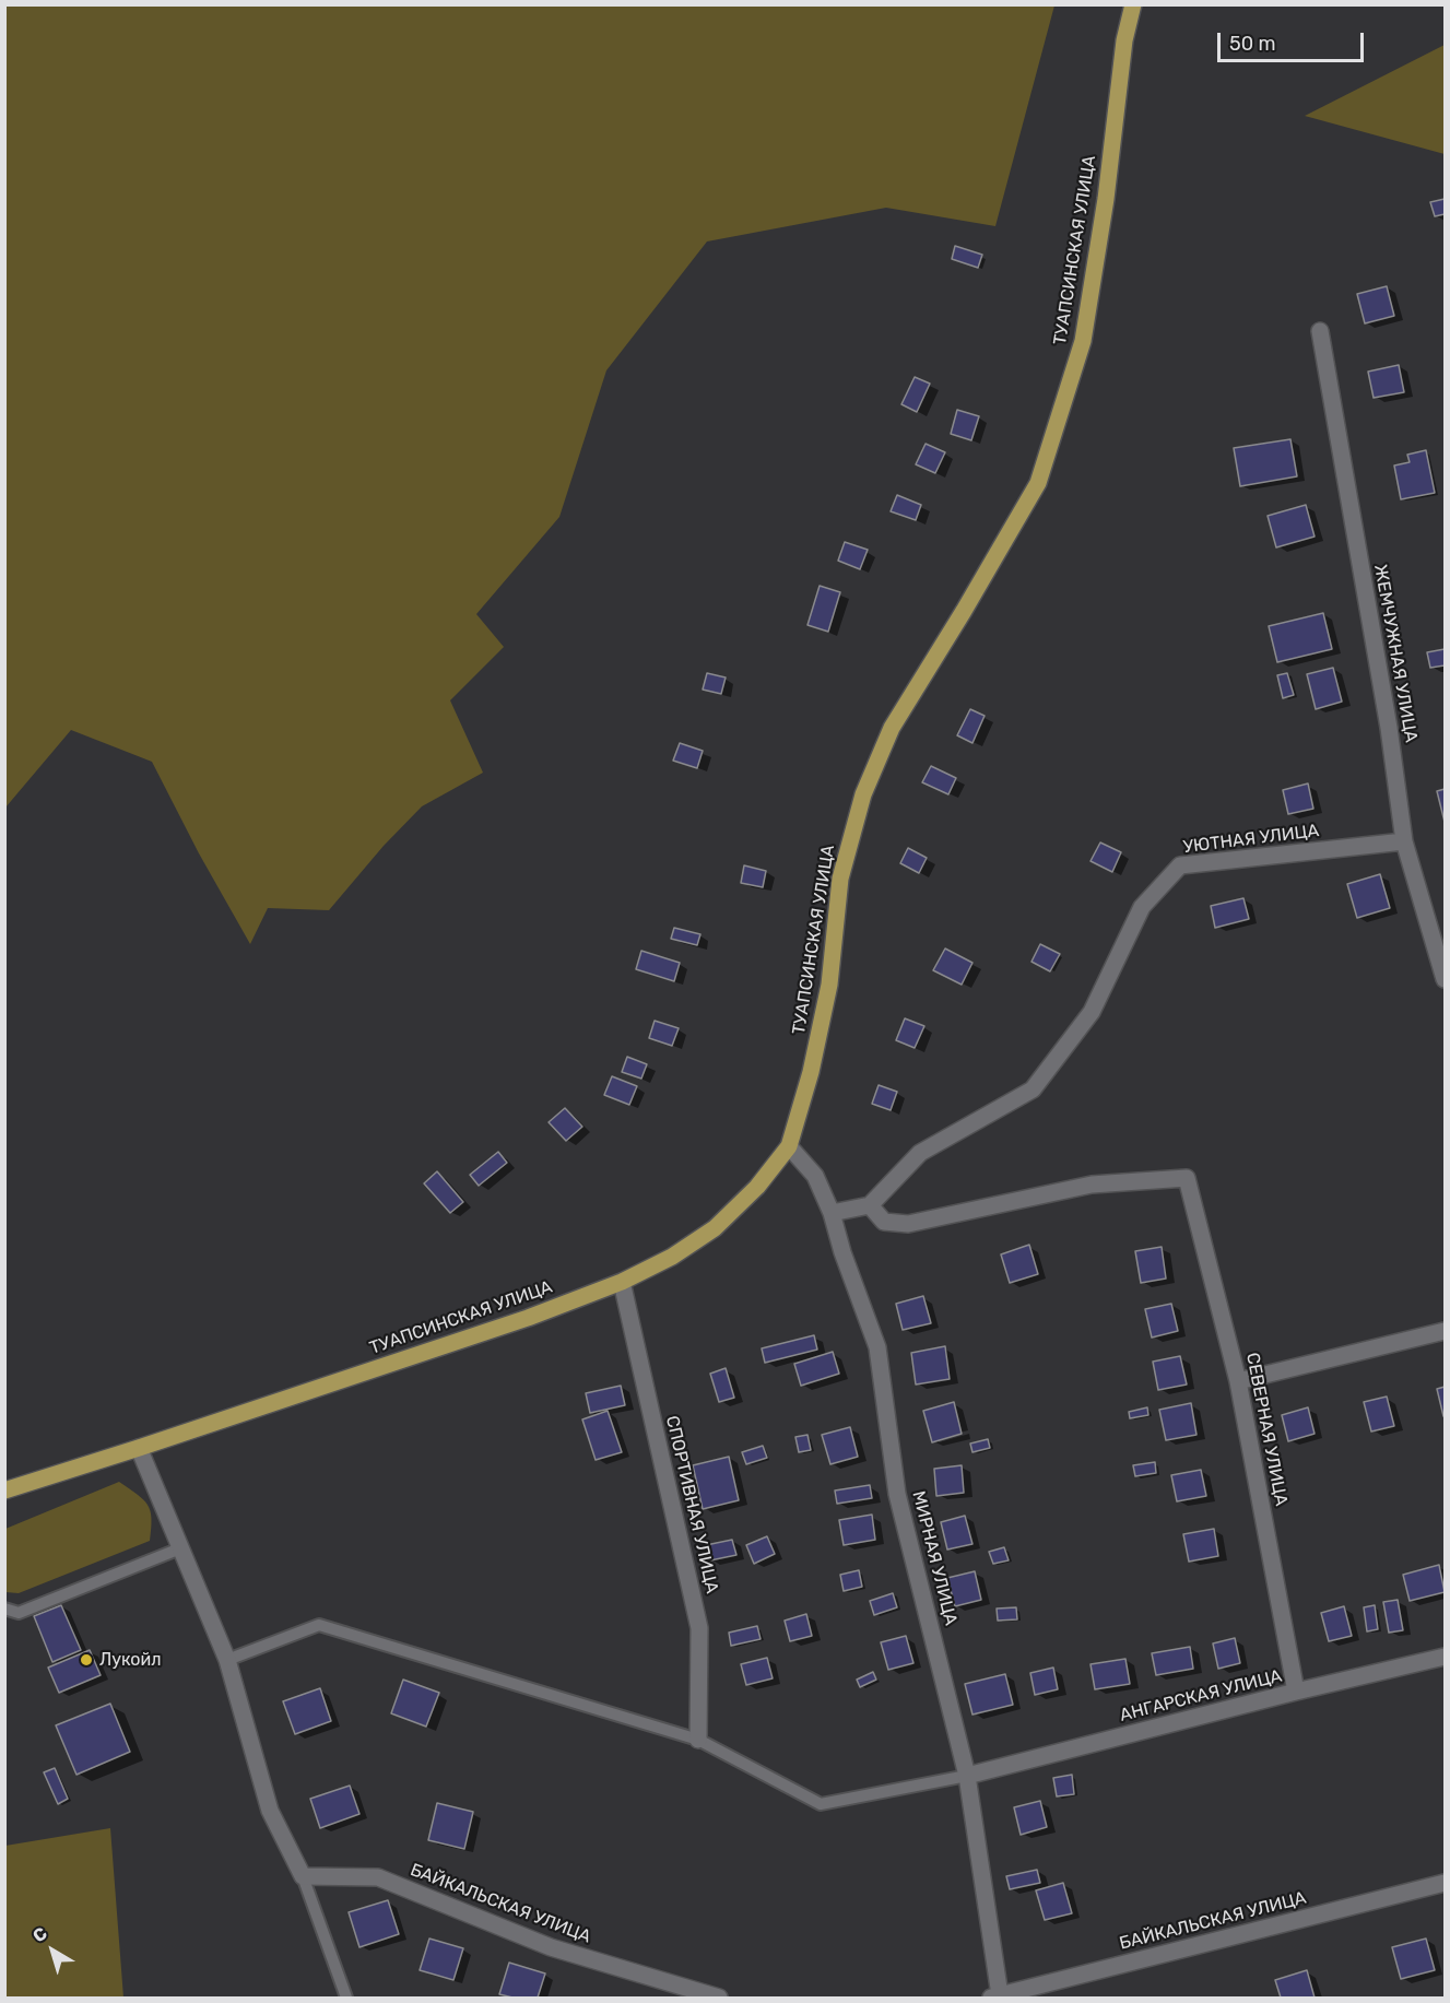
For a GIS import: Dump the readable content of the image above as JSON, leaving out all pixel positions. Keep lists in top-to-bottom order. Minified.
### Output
{"streets":{"main road":["ТУАПСИНСКАЯ УЛИЦА"],"street":["ЖЕМЧУЖНАЯ УЛИЦА","УЮТНАЯ УЛИЦА","СЕВЕРНАЯ УЛИЦА","СПОРТИВНАЯ УЛИЦА","МИРНАЯ УЛИЦА","АНГАРСКАЯ УЛИЦА","БАЙКАЛЬСКАЯ УЛИЦА"]},"crossings":[["ТУАПСИНСКАЯ УЛИЦА","СПОРТИВНАЯ УЛИЦА"],["ТУАПСИНСКАЯ УЛИЦА","МИРНАЯ УЛИЦА"],["ЖЕМЧУЖНАЯ УЛИЦА","УЮТНАЯ УЛИЦА"],["УЮТНАЯ УЛИЦА","СЕВЕРНАЯ УЛИЦА"],["СЕВЕРНАЯ УЛИЦА","АНГАРСКАЯ УЛИЦА"],["МИРНАЯ УЛИЦА","АНГАРСКАЯ УЛИЦА"],["МИРНАЯ УЛИЦА","БАЙКАЛЬСКАЯ УЛИЦА"]],"places":["Лукойл"],"scale_bar":"50 m","north":"top left"}
